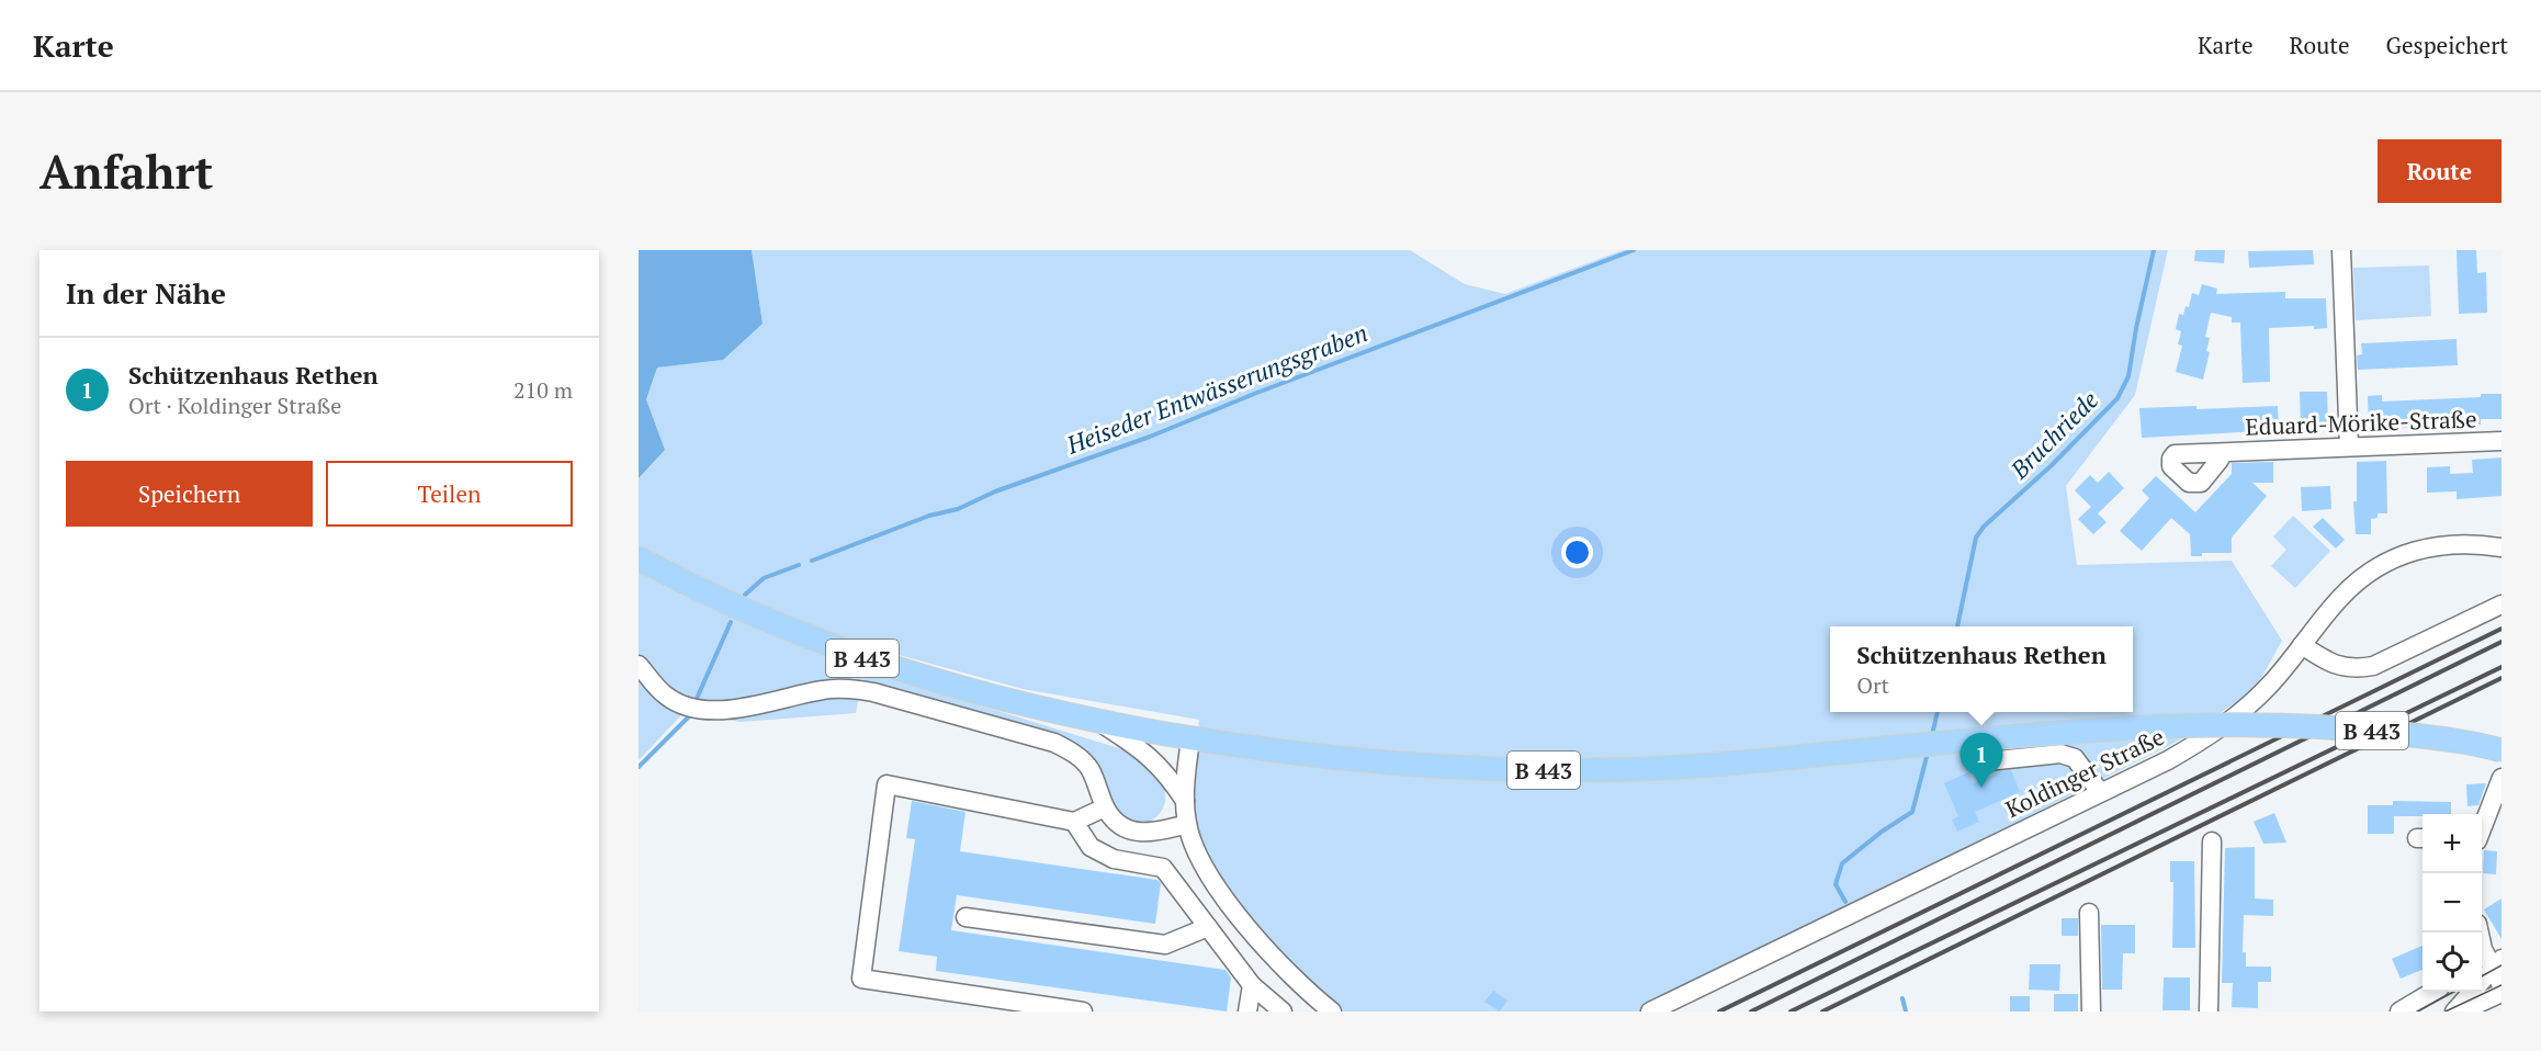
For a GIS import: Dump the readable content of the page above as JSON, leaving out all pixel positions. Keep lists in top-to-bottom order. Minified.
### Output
{"streets":{"main road":["B 443"],"street":["Eduard-Mörike-Straße","Koldinger Straße"]},"water":["Heiseder Entwässerungsgraben","Bruchriede"],"page":{"header":"Karte","nav":["Karte","Route","Gespeichert"],"buttons":["Route",["Speichern","Teilen"]],"title":"Anfahrt","heading":"In der Nähe","list":[{"mark":"1","name":"Schützenhaus Rethen","note":"Ort · Koldinger Straße","value":"210 m"}],"popup":["Schützenhaus Rethen","Ort"],"pins":"1","map_buttons":["+","−"]}}
